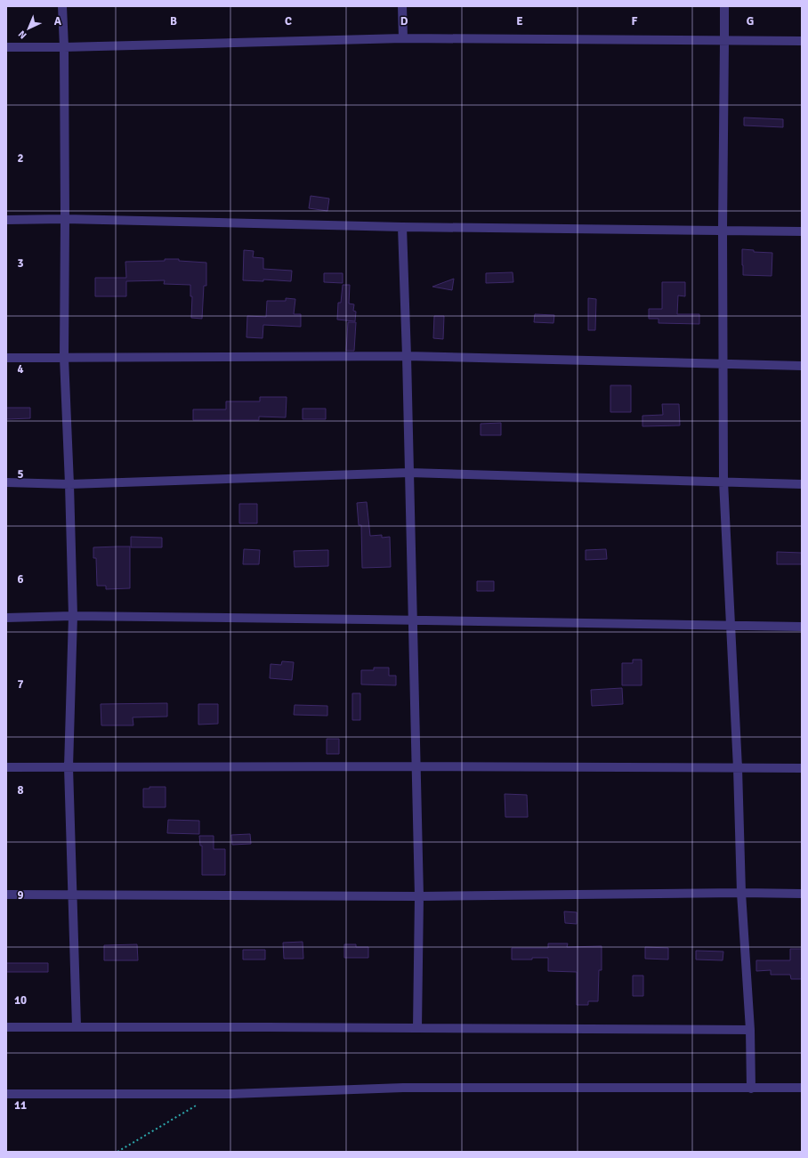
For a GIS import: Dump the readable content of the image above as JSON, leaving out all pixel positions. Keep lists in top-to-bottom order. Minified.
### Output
{"north":"bottom left","grid":{"columns":["A","B","C","D","E","F","G"],"rows":["2","3","4","5","6","7","8","9","10","11"]}}
